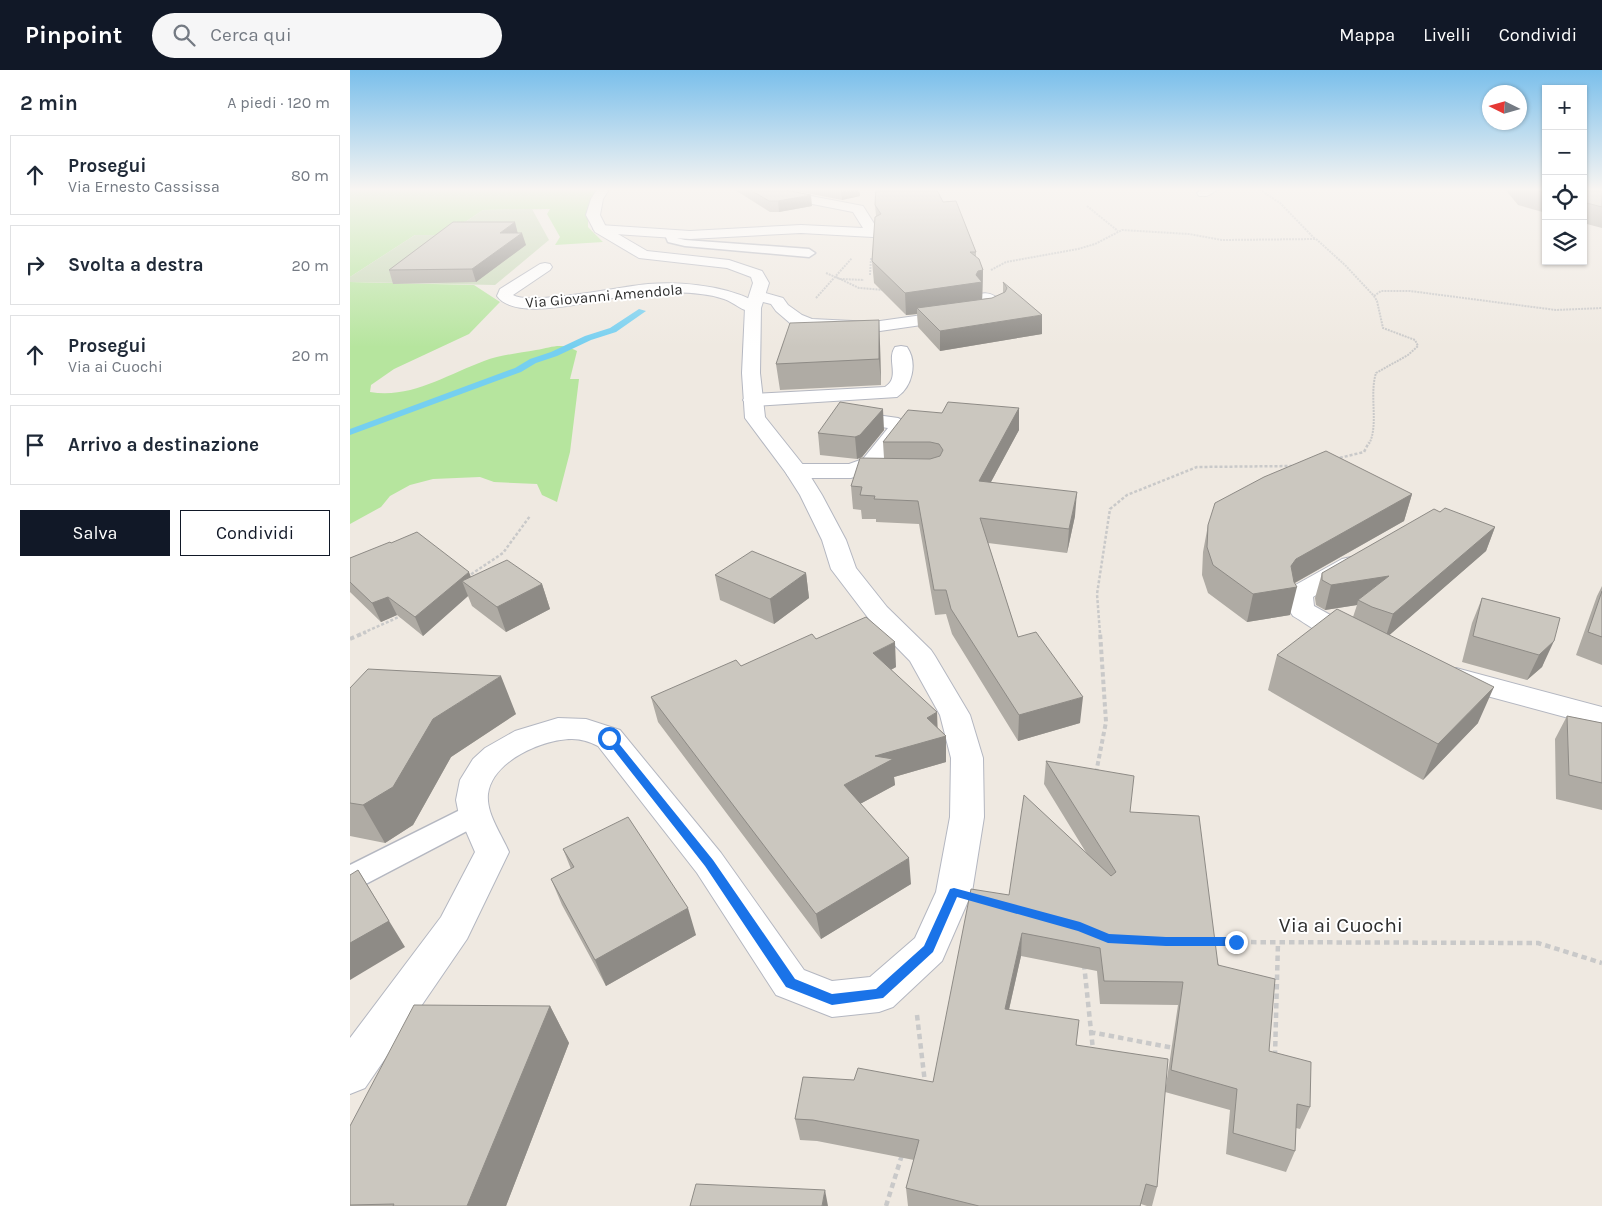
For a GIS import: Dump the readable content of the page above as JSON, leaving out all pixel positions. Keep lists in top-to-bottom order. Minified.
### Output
{"streets":{"street":["Via Giovanni Amendola"],"path":["Via ai Cuochi"]},"north":"left","page":{"header":"Pinpoint","search":"Cerca qui","nav":["Mappa","Livelli","Condividi"],"heading":["2 min","A piedi · 120 m"],"map_buttons":["+","−"],"list":[["Prosegui","Via Ernesto Cassissa","80 m"],["Svolta a destra","20 m"],["Prosegui","Via ai Cuochi","20 m"],"Arrivo a destinazione"],"buttons":["Salva","Condividi"]}}
